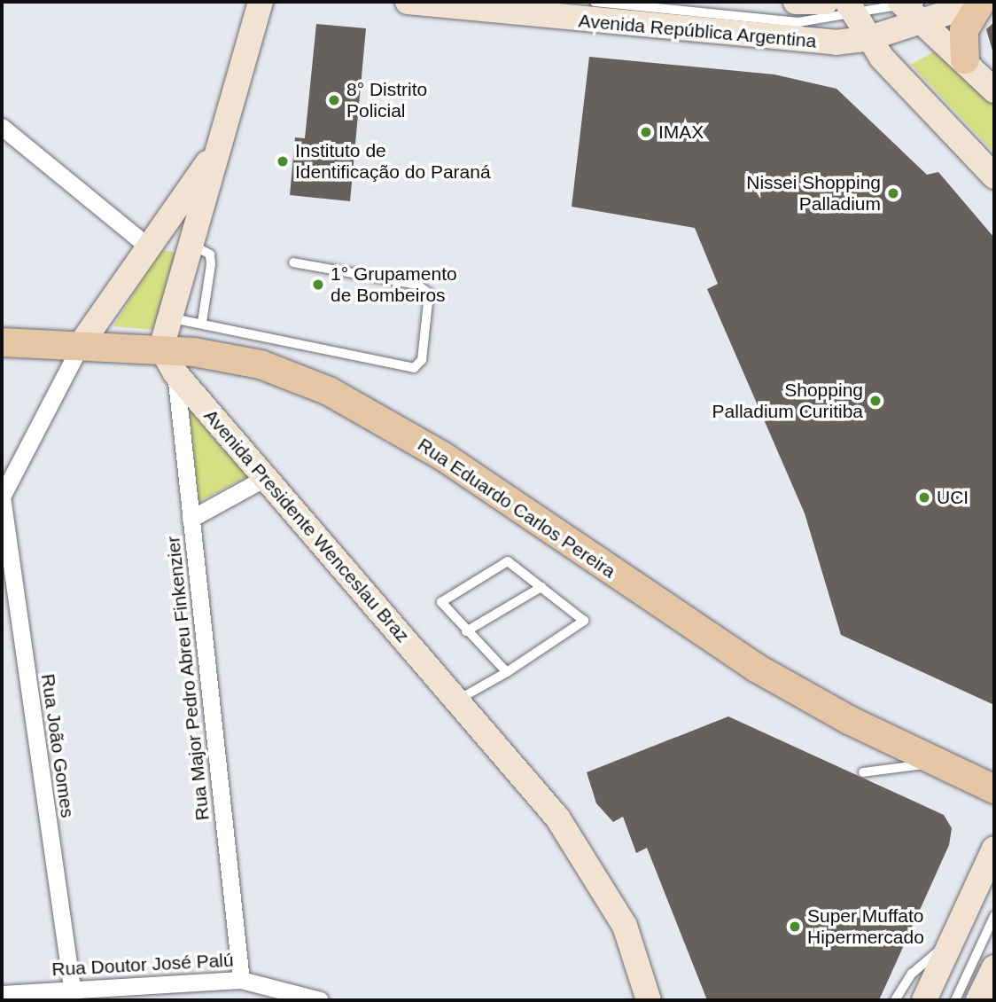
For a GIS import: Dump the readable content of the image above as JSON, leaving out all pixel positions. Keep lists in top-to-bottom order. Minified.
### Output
{"streets":{"main road":["Rua Eduardo Carlos Pereira"],"street":["Avenida República Argentina","Avenida Presidente Wenceslau Braz","Rua Major Pedro Abreu Finkenzier","Rua João Gomes","Rua Doutor José Palú"]},"crossings":[["Rua Eduardo Carlos Pereira","Avenida Presidente Wenceslau Braz"],["Avenida Presidente Wenceslau Braz","Rua Major Pedro Abreu Finkenzier"],["Rua Major Pedro Abreu Finkenzier","Rua Doutor José Palú"],["Rua João Gomes","Rua Doutor José Palú"]],"places":["8° Distrito Policial","IMAX","Instituto de Identificação do Paraná","Nissei Shopping Palladium","1° Grupamento de Bombeiros","Shopping Palladium Curitiba","UCI","Super Muffato Hipermercado"]}
